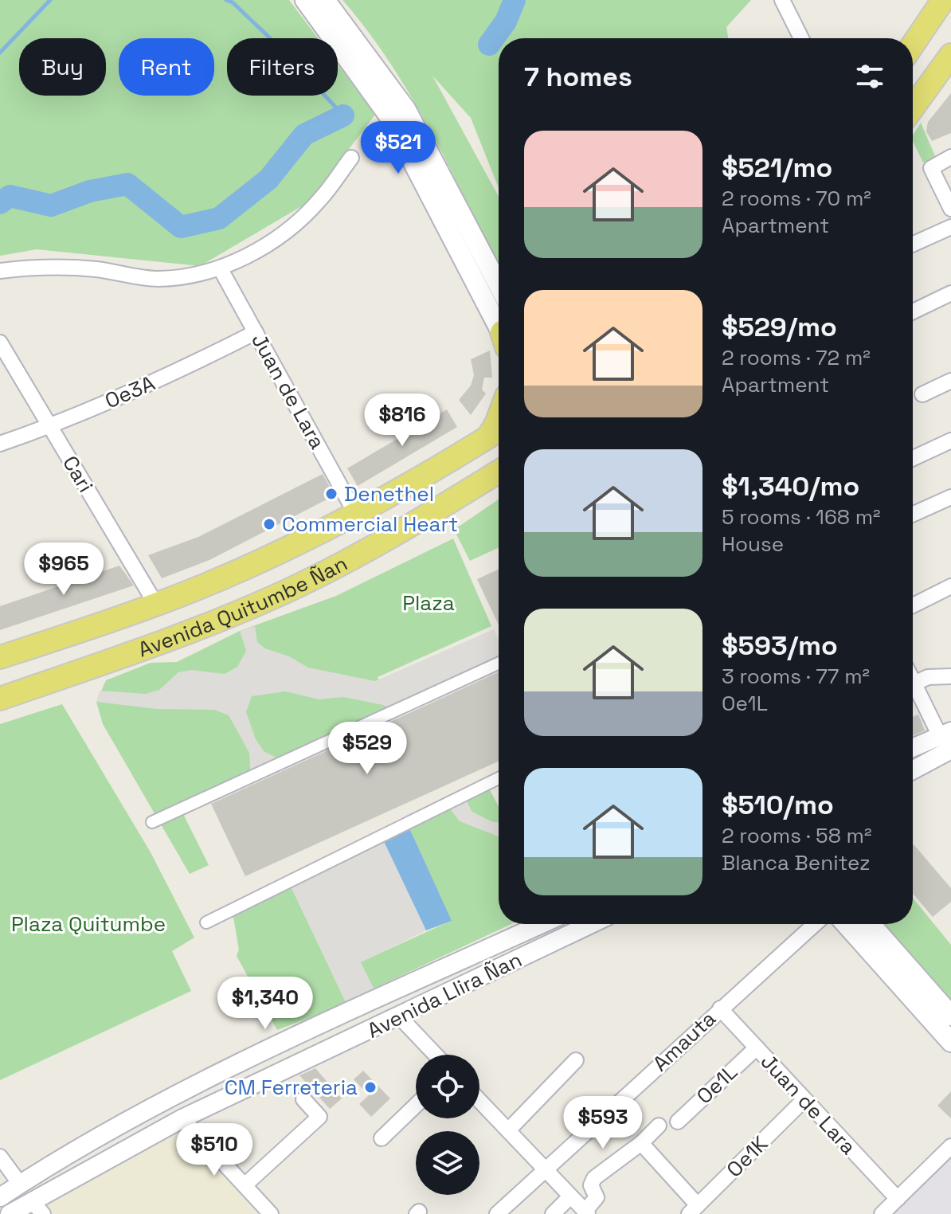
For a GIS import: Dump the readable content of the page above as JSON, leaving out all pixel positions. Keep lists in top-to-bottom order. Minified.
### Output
{"streets":{"main road":["Avenida Quitumbe Ñan"],"street":["Juan de Lara","Oe3A","Cari","Avenida Llira Ñan","Amauta","Oe1L","Oe1K"]},"crossings":[["Juan de Lara","Oe3A"],["Juan de Lara","Avenida Quitumbe Ñan"],["Juan de Lara","Amauta"],["Juan de Lara","Oe1L"],["Juan de Lara","Oe1K"],["Oe3A","Cari"],["Cari","Avenida Quitumbe Ñan"]],"parks":["Plaza","Plaza Quitumbe"],"places":["Denethel","Commercial Heart","CM Ferreteria"],"page":{"chip":["Buy","Rent","Filters"],"heading":"7 homes","list":[{"name":"$521/mo","note":"2 rooms · 70 m² · Apartment"},{"name":"$529/mo","note":"2 rooms · 72 m² · Apartment"},{"name":"$1,340/mo","note":"5 rooms · 168 m² · House"},{"name":"$593/mo","note":"3 rooms · 77 m² · Oe1L"},{"name":"$510/mo","note":"2 rooms · 58 m² · Blanca Benitez"}],"price":["$521","$816","$965","$529","$1,340","$593","$510"]}}
